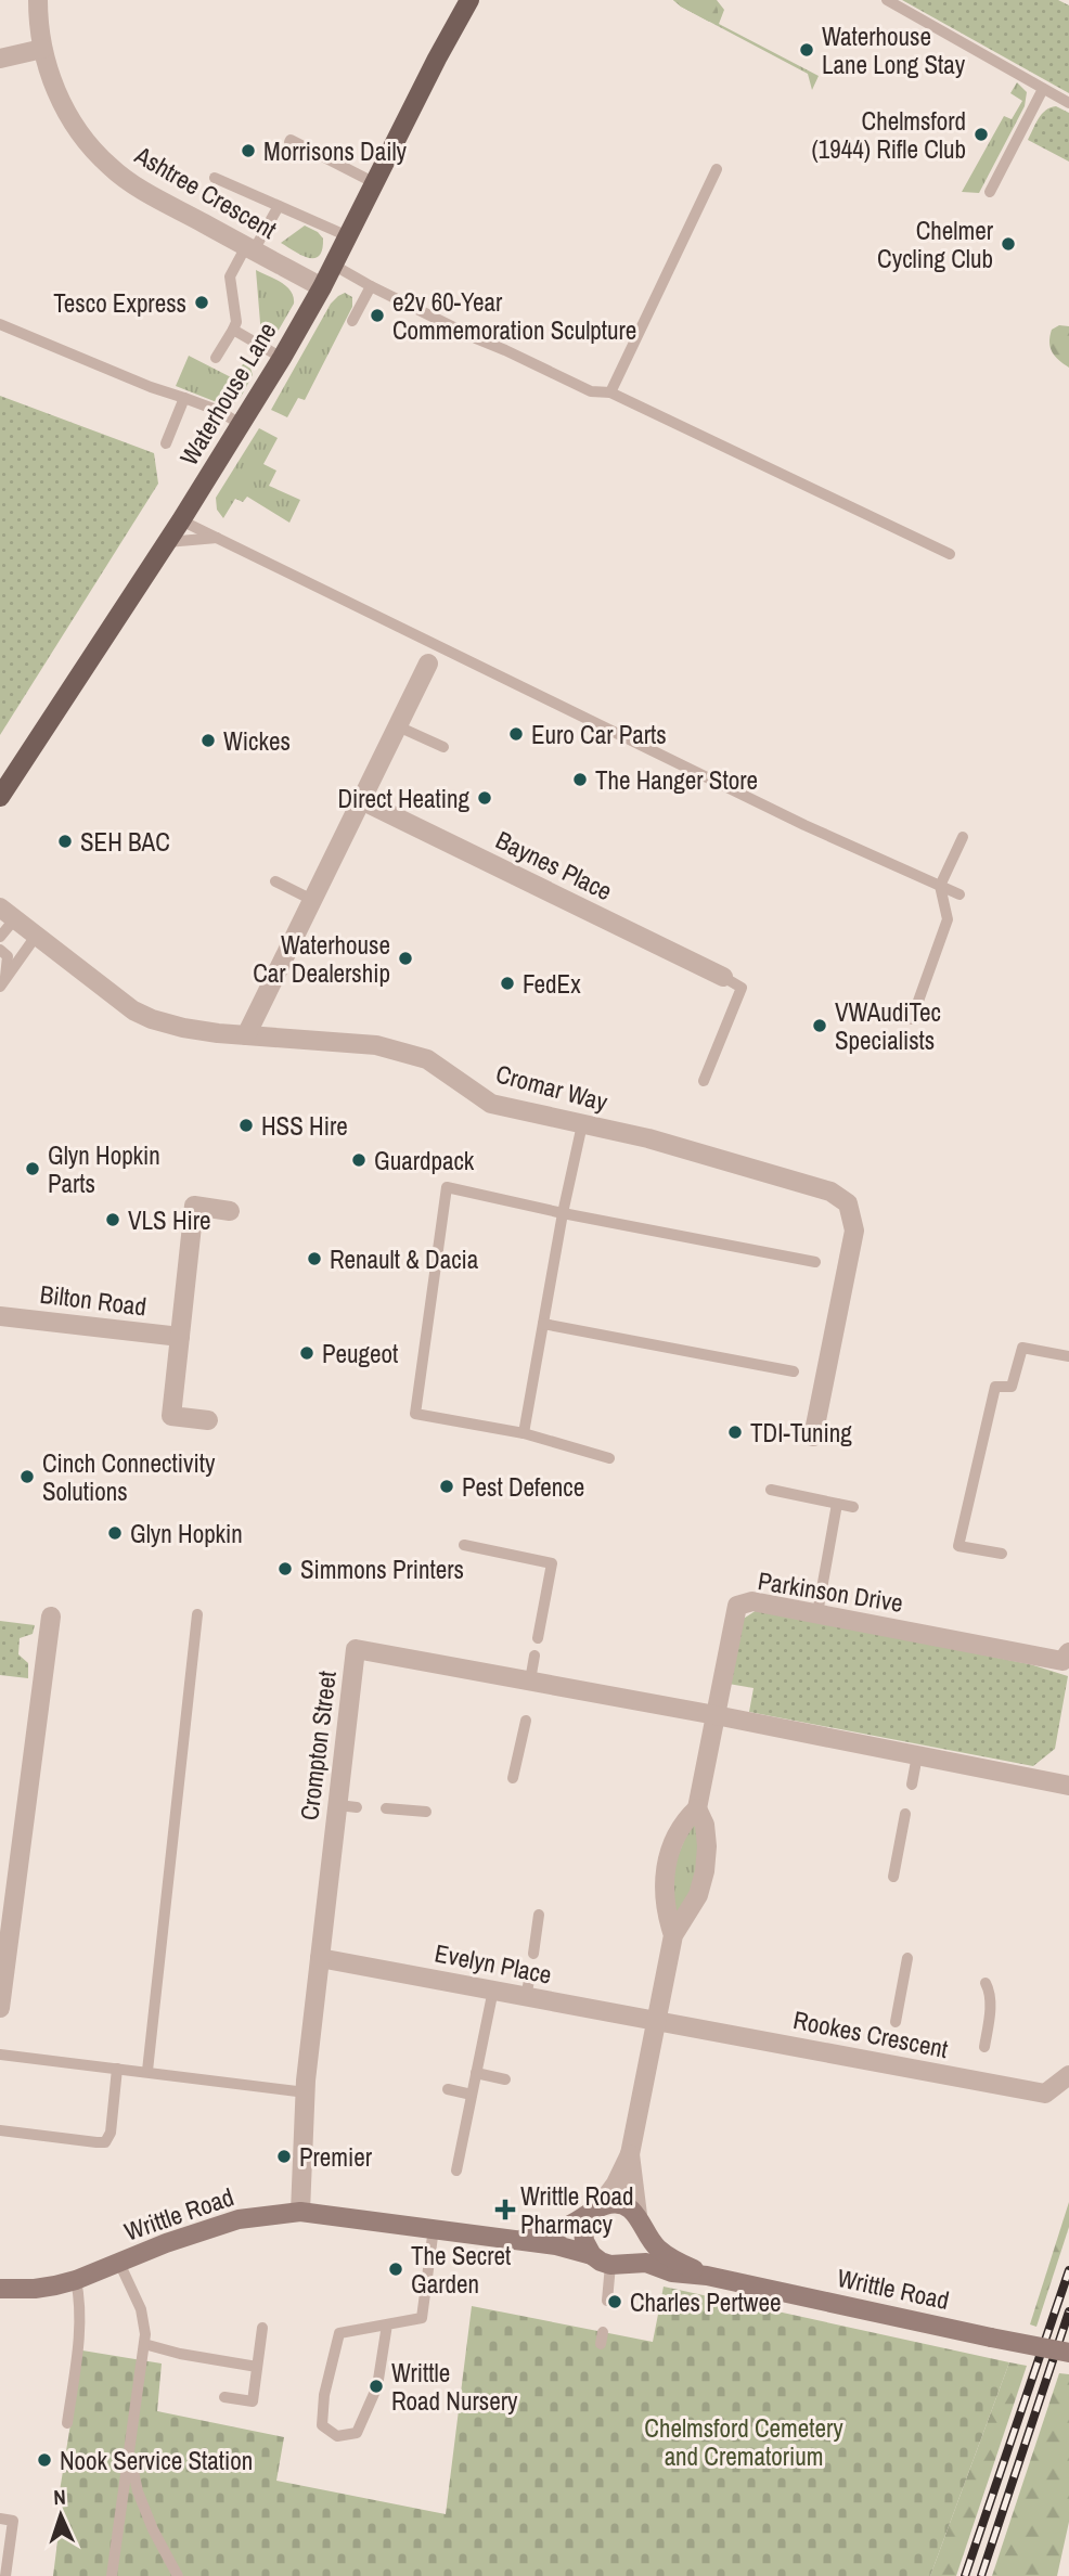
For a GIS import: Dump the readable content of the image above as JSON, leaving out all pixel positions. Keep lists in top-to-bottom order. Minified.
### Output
{"streets":{"main road":["Waterhouse Lane"],"street":["Ashtree Crescent","Baynes Place","Cromar Way","Bilton Road","Parkinson Drive","Crompton Street","Evelyn Place","Rookes Crescent","Writtle Road"]},"crossings":[["Ashtree Crescent","Waterhouse Lane"],["Parkinson Drive","Crompton Street"],["Parkinson Drive","Evelyn Place"],["Parkinson Drive","Rookes Crescent"],["Parkinson Drive","Writtle Road"],["Crompton Street","Evelyn Place"],["Crompton Street","Writtle Road"],["Evelyn Place","Rookes Crescent"]],"parks":["Chelmsford Cemetery and Crematorium"],"places":{"other":["Waterhouse Lane Long Stay","Chelmsford (1944) Rifle Club","Morrisons Daily","Chelmer Cycling Club","Tesco Express","e2v 60-Year Commemoration Sculpture","Euro Car Parts","Wickes","The Hanger Store","Direct Heating","SEH BAC","Waterhouse Car Dealership","FedEx","VWAudiTec Specialists","HSS Hire","Guardpack","Glyn Hopkin Parts","VLS Hire","Renault & Dacia","Peugeot","TDI-Tuning","Cinch Connectivity Solutions","Pest Defence","Glyn Hopkin","Simmons Printers","Premier","The Secret Garden","Charles Pertwee","Writtle Road Nursery","Nook Service Station"],"health":["Writtle Road Pharmacy"]},"north":"top"}
